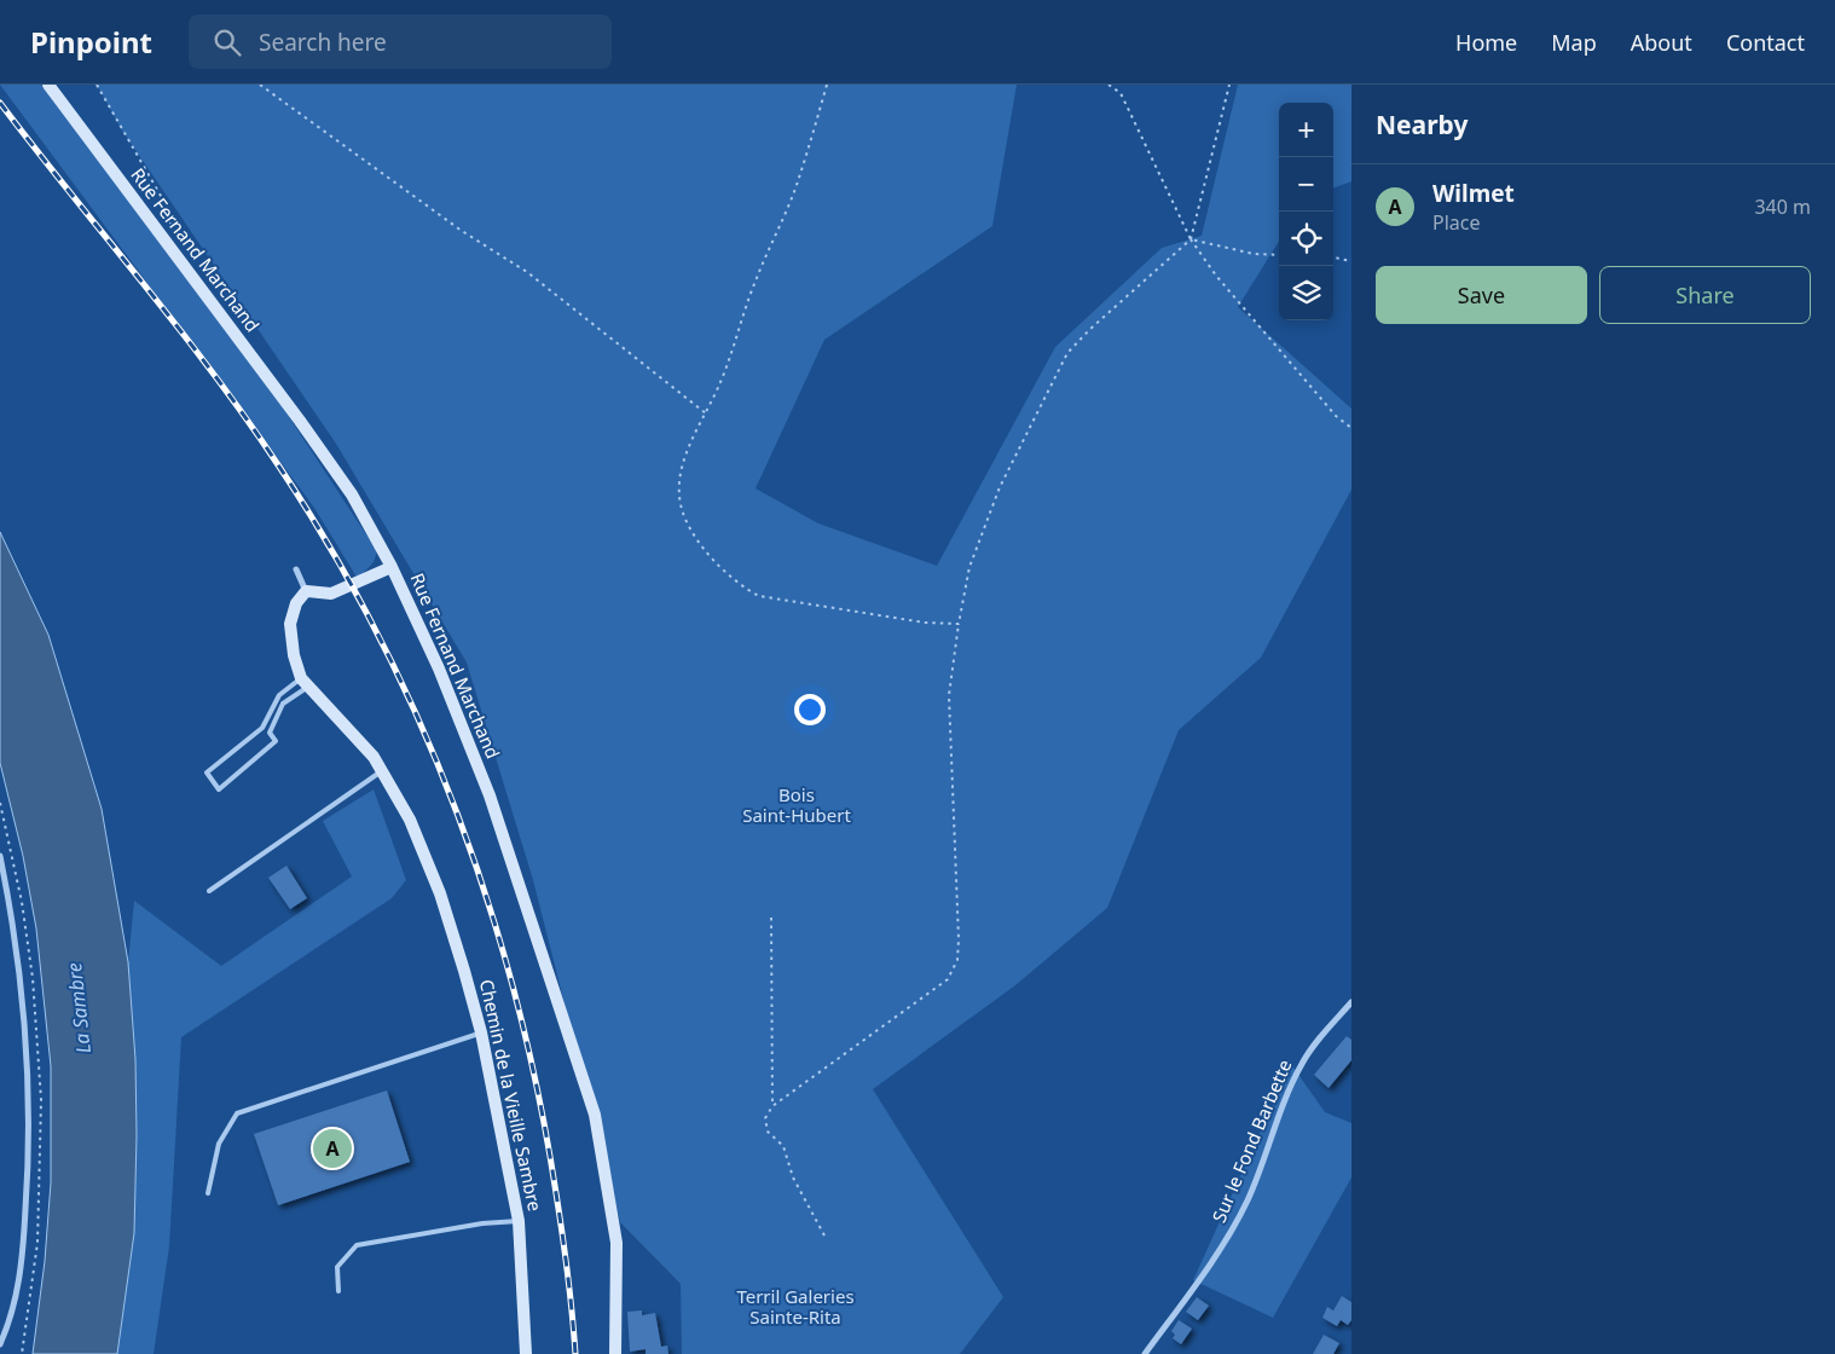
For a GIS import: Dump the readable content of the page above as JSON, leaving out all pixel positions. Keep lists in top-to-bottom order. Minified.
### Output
{"streets":{"street":["Rue Fernand Marchand","Chemin de la Vieille Sambre","Sur le Fond Barbette"]},"water":["La Sambre"],"parks":["Bois Saint-Hubert","Terril Galeries Sainte-Rita"],"page":{"header":"Pinpoint","search":"Search here","nav":["Home","Map","About","Contact"],"heading":"Nearby","map_buttons":["+","−"],"list":[{"mark":"A","name":"Wilmet","note":"Place","value":"340 m"}],"buttons":["Save","Share"],"pins":"A"}}
